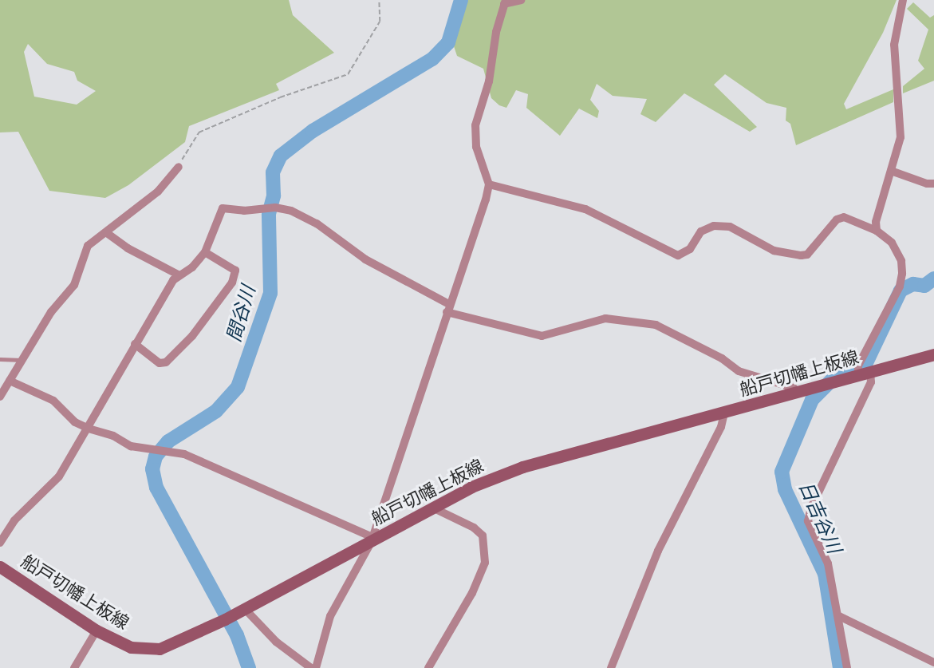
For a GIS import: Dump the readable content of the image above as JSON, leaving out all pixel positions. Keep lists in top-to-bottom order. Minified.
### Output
{"streets":{"main road":["船戸切幡上板線"]},"water":["間谷川","日吉谷川"]}
